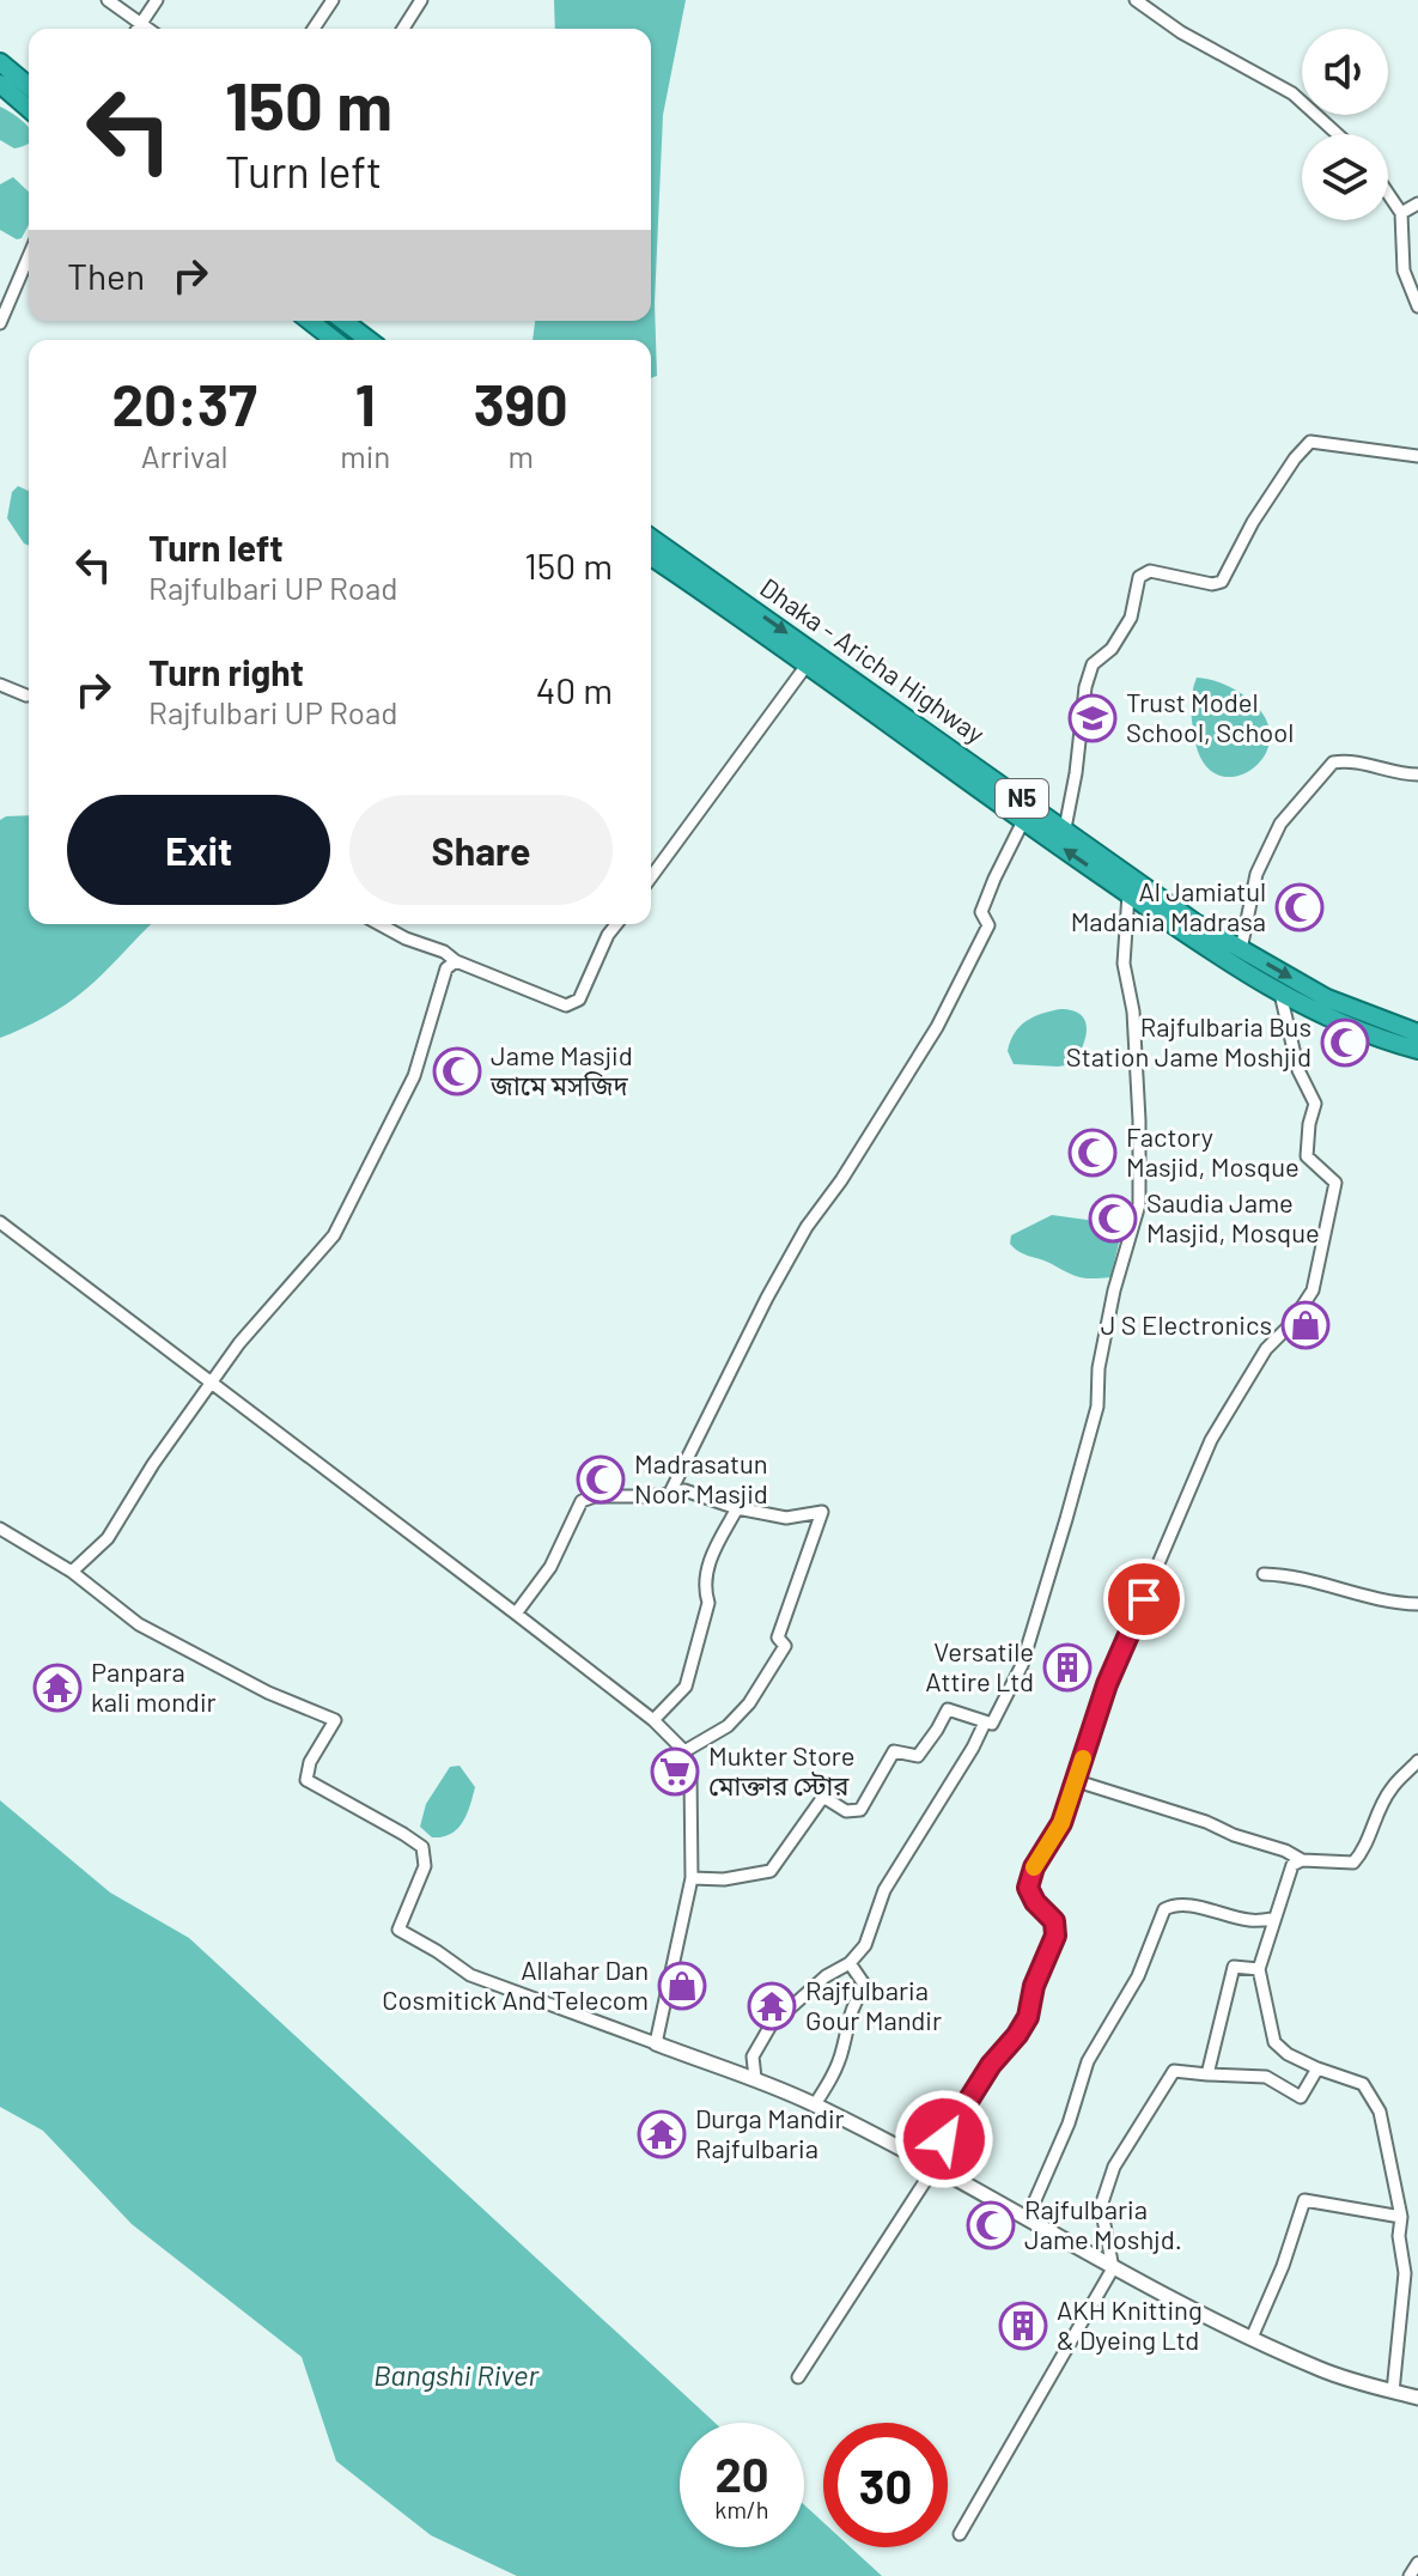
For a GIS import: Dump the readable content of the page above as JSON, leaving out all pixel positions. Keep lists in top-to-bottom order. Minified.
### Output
{"streets":{"highway":["Dhaka - Aricha Highway","N5"]},"water":["Bangshi River"],"places":{"school or university":["Trust Model School, School"],"mosque":["Al Jamiatul Madania Madrasa","Rajfulbaria Bus Station Jame Moshjid","Jame Masjid জামে মসজিদ","Factory Masjid, Mosque","Saudia Jame Masjid, Mosque","Madrasatun Noor Masjid","Rajfulbaria Jame Moshjd."],"shop":["J S Electronics","Allahar Dan Cosmitick And Telecom"],"building":["Versatile Attire Ltd","AKH Knitting & Dyeing Ltd"],"temple":["Panpara kali mondir","Rajfulbaria Gour Mandir","Durga Mandir Rajfulbaria"],"supermarket":["Mukter Store মোক্তার স্টোর"]},"page":{"turn":["150 m","Turn left"],"then":"Then","eta":["20:37","Arrival","1","min","390","m"],"list":[{"name":"Turn left","note":"Rajfulbari UP Road","value":"150 m"},{"name":"Turn right","note":"Rajfulbari UP Road","value":"40 m"}],"buttons":["Exit","Share"],"speed":"20 km/h","limit":"30"}}
